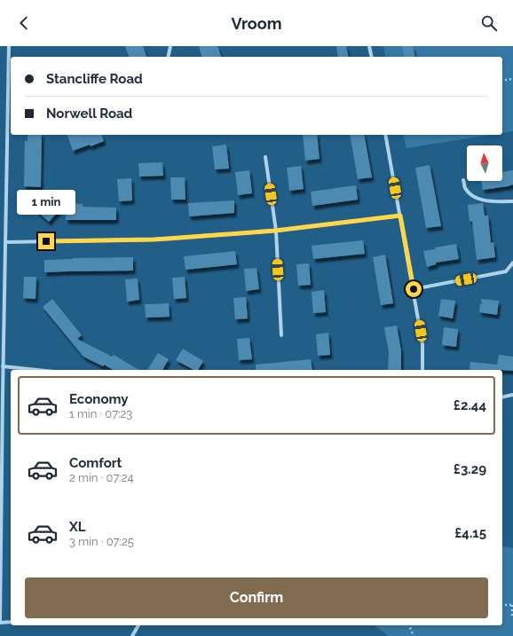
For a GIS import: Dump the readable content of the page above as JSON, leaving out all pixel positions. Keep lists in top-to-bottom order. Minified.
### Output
{"north":"top","page":{"header":"Vroom","banner":["Stancliffe Road","Norwell Road"],"bubble":"1 min","list":[{"name":"Economy","note":"1 min · 07:23","value":"£2.44"},{"name":"Comfort","note":"2 min · 07:24","value":"£3.29"},{"name":"XL","note":"3 min · 07:25","value":"£4.15"}],"buttons":"Confirm"}}
